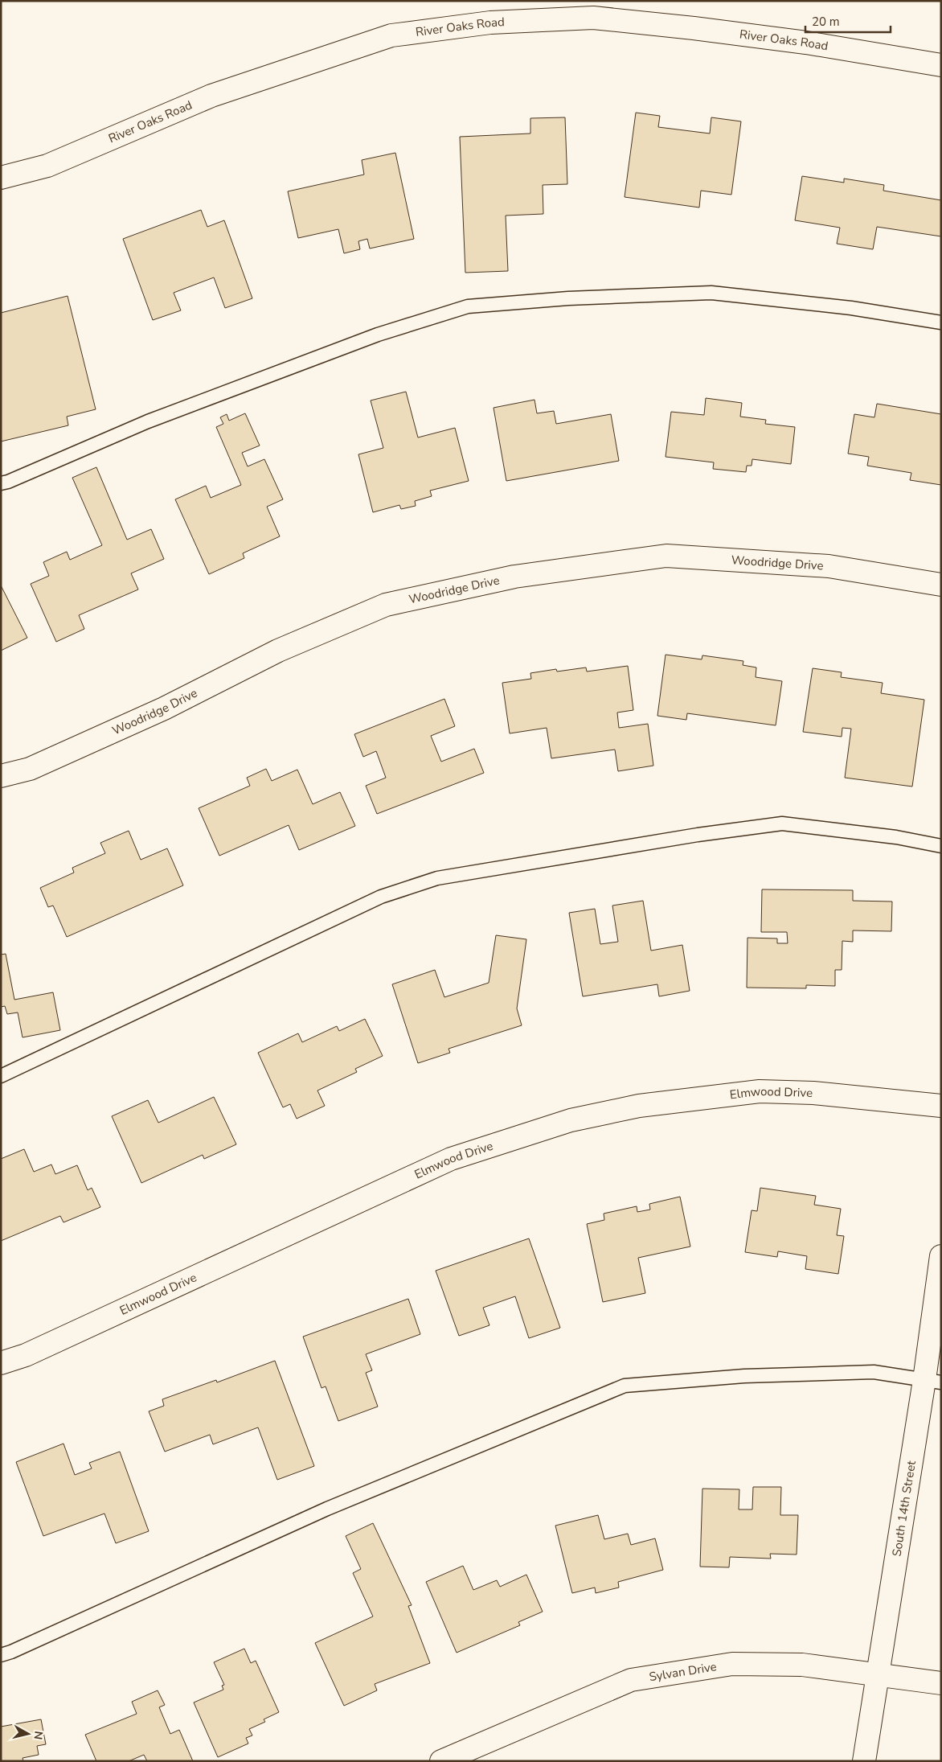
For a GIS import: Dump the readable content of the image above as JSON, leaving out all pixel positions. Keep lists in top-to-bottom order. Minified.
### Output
{"streets":{"street":["River Oaks Road","Woodridge Drive","Elmwood Drive","South 14th Street","Sylvan Drive"]},"crossings":[["South 14th Street","Sylvan Drive"]],"scale_bar":"20 m","north":"right"}
